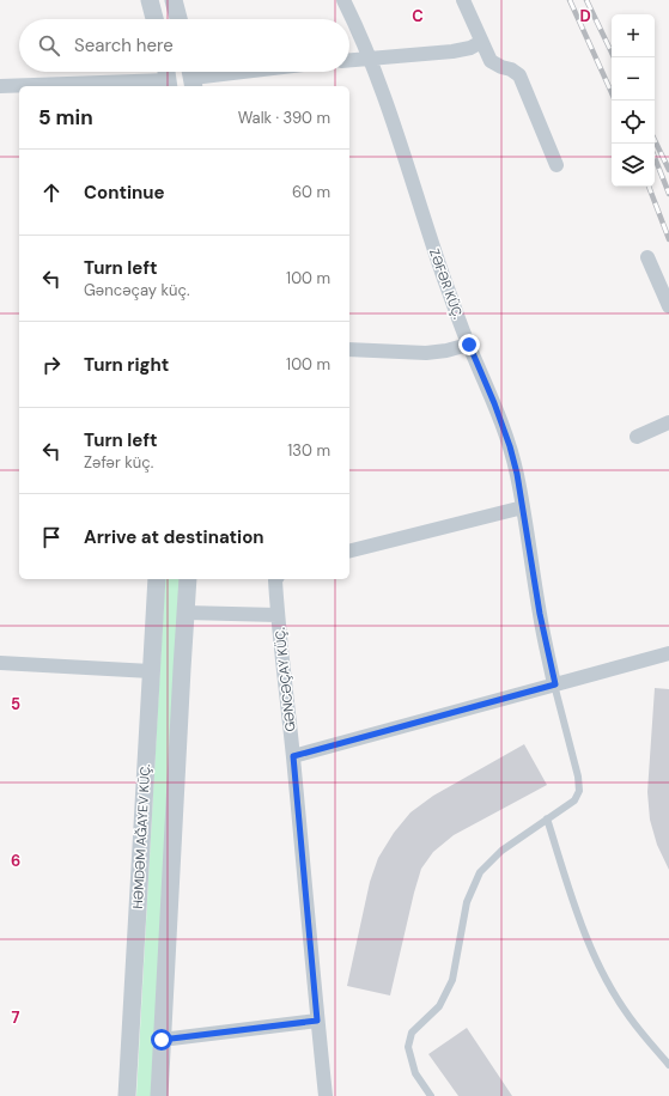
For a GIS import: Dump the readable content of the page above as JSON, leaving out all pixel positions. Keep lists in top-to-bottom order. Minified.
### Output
{"streets":{"street":["ZƏFƏR KÜÇ.","GƏNCƏÇAY KÜÇ.","HƏMDƏM AĞAYEV KÜÇ."]},"page":{"map_buttons":["+","−"],"search":"Search here","heading":["5 min","Walk · 390 m"],"list":[["Continue","60 m"],["Turn left","Gəncəçay küç.","100 m"],["Turn right","100 m"],["Turn left","Zəfər küç.","130 m"],"Arrive at destination"]},"grid":{"columns":["C","D"],"rows":["5","6","7"]}}
